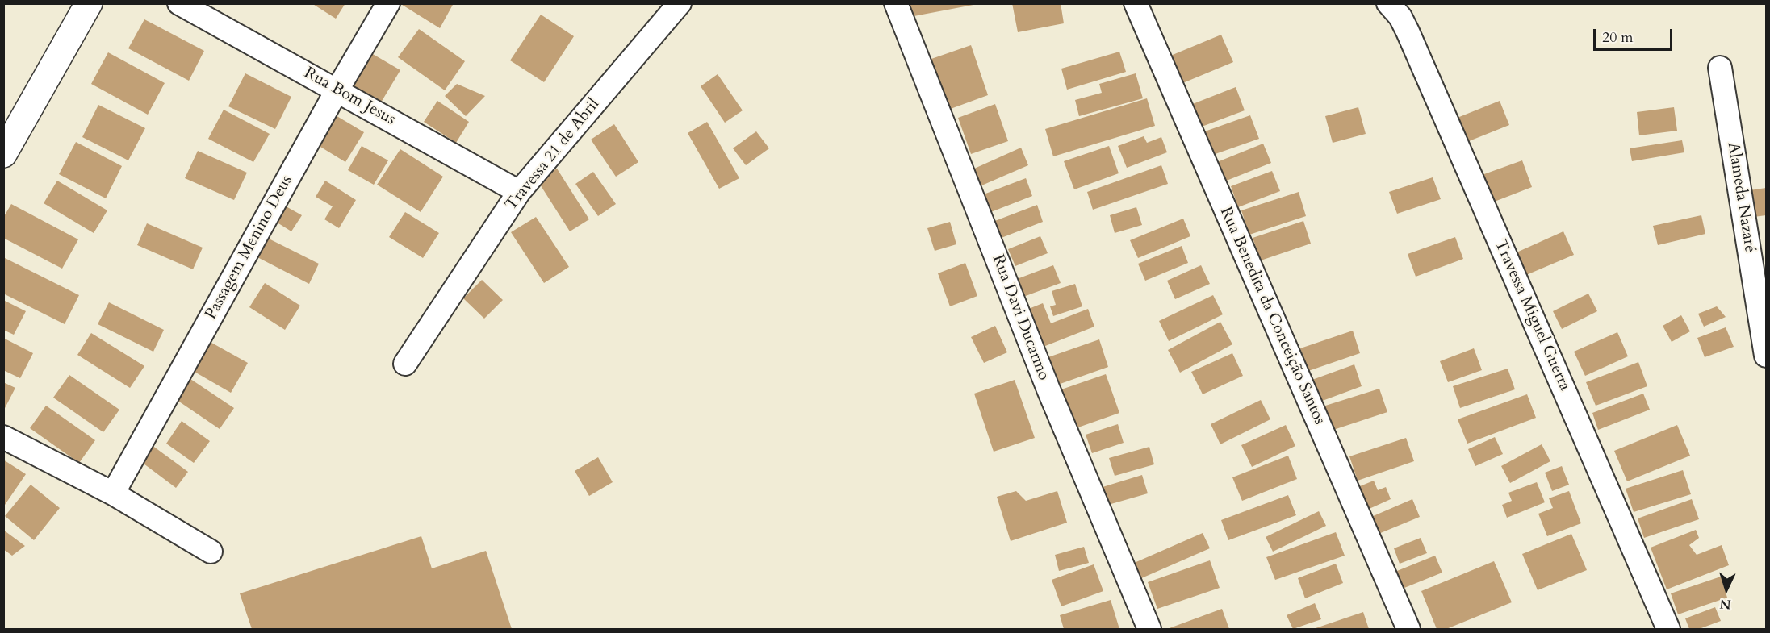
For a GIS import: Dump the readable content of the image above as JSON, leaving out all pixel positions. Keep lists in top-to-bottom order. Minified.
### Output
{"streets":{"street":["Rua Bom Jesus","Travessa 21 de Abril","Alameda Nazaré","Passagem Menino Deus","Travessa Miguel Guerra","Rua Benedita da Conceição Santos","Rua Davi Ducarmo"]},"crossings":[["Rua Bom Jesus","Travessa 21 de Abril"],["Rua Bom Jesus","Passagem Menino Deus"]],"scale_bar":"20 m","north":"bottom"}
